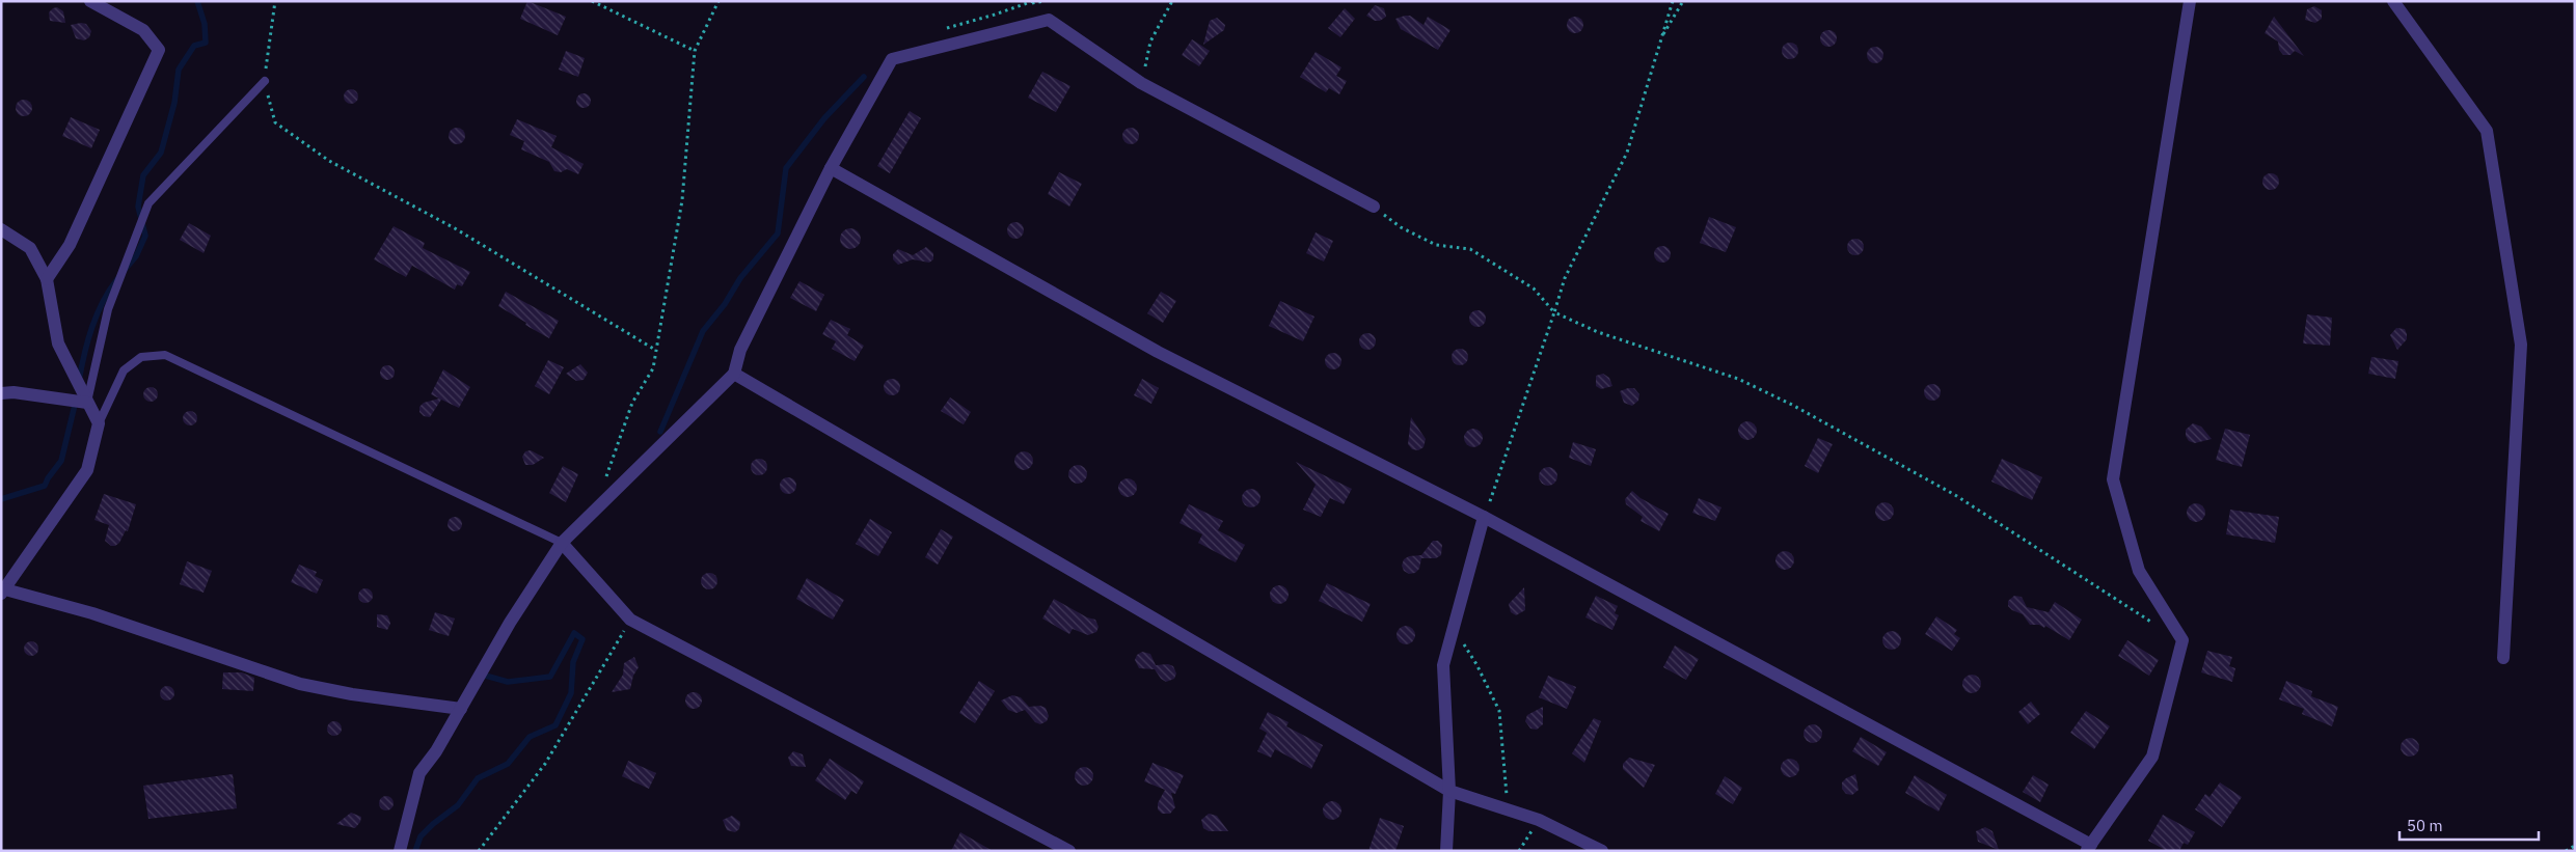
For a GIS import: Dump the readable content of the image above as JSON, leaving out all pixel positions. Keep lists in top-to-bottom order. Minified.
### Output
{"scale_bar":"50 m"}
